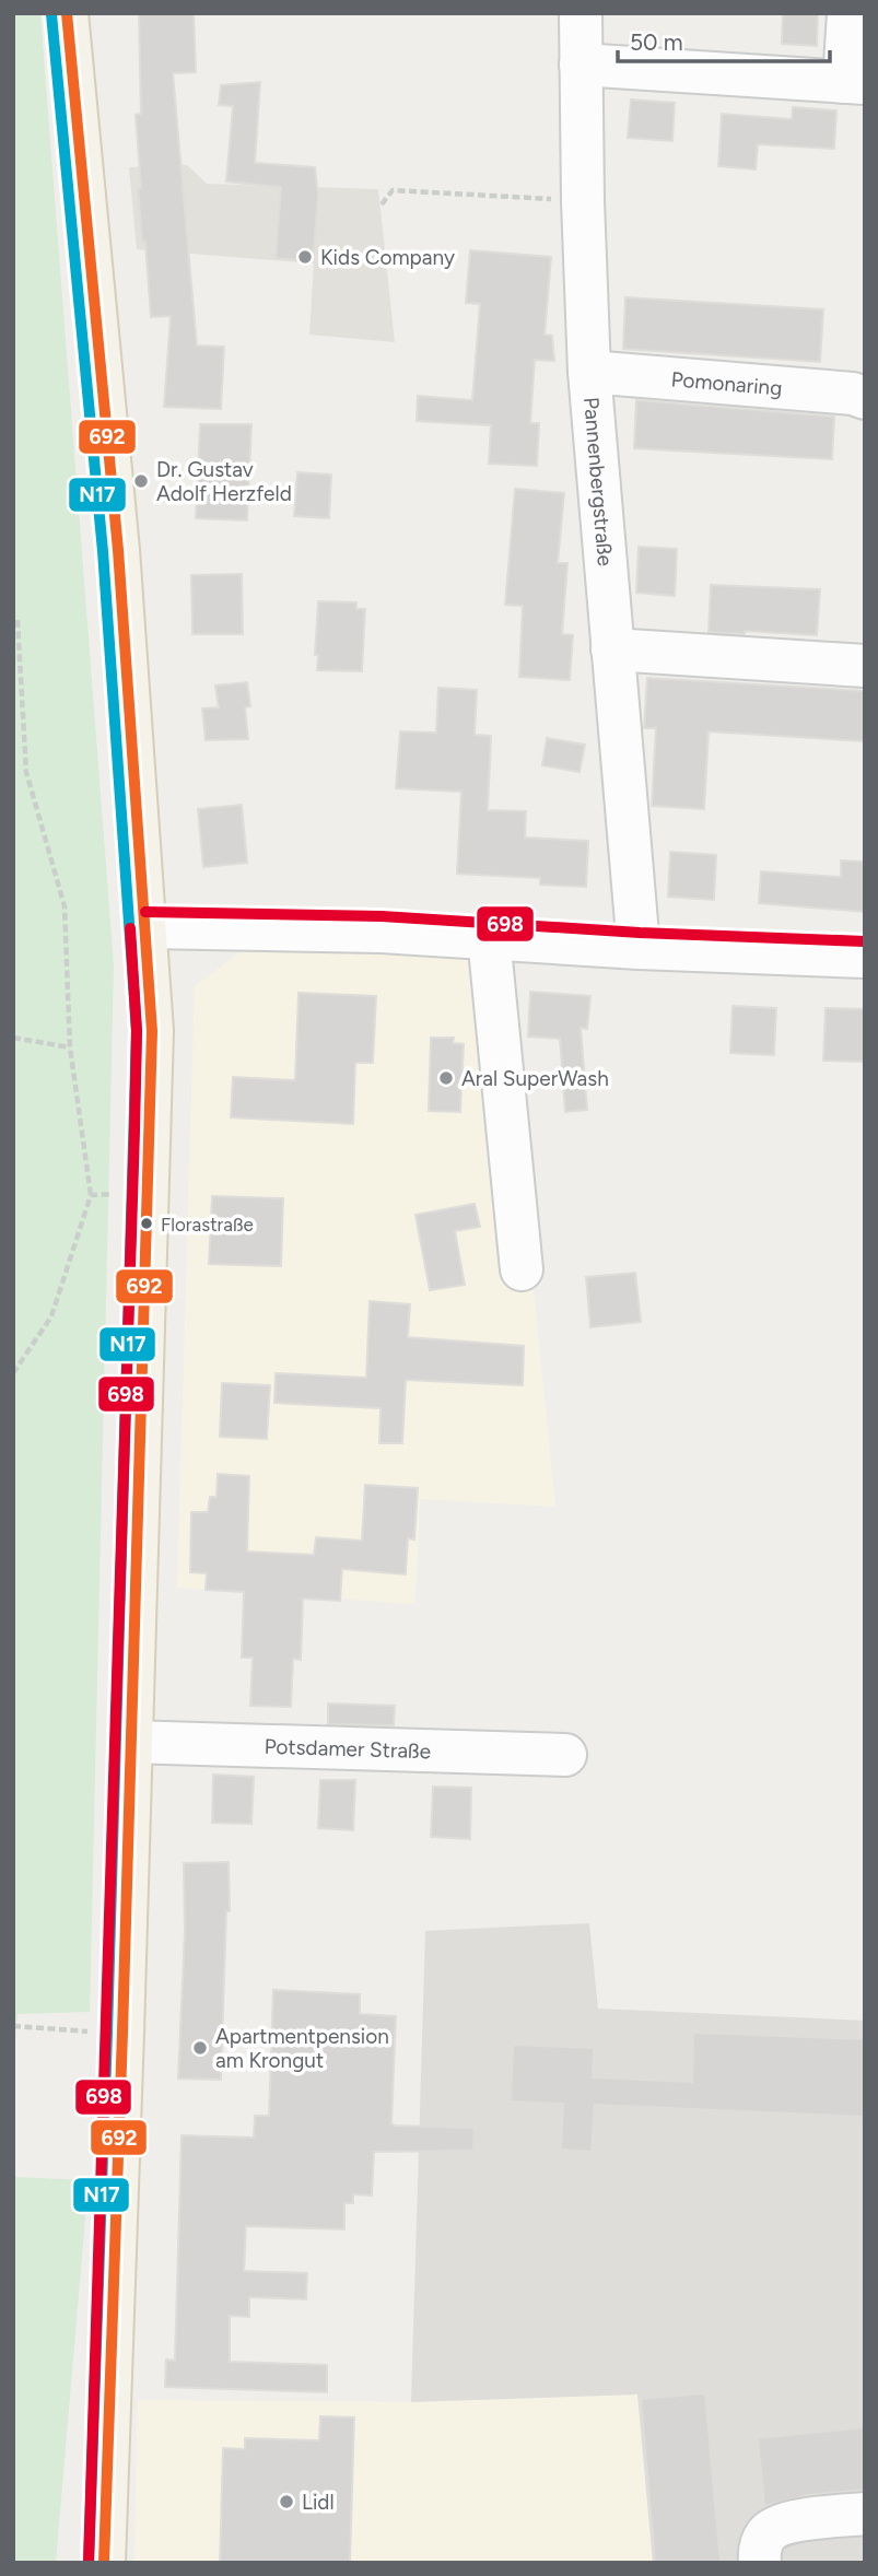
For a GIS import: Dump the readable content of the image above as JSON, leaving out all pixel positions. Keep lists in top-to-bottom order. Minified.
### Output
{"streets":{"street":["Pomonaring","Pannenbergstraße","Potsdamer Straße"]},"crossings":[["Pomonaring","Pannenbergstraße"]],"places":["Kids Company","Dr. Gustav Adolf Herzfeld","Aral SuperWash","Florastraße","Apartmentpension am Krongut","Lidl"],"lines":["transit line 692","transit line N17","transit line 698"],"scale_bar":"50 m"}
